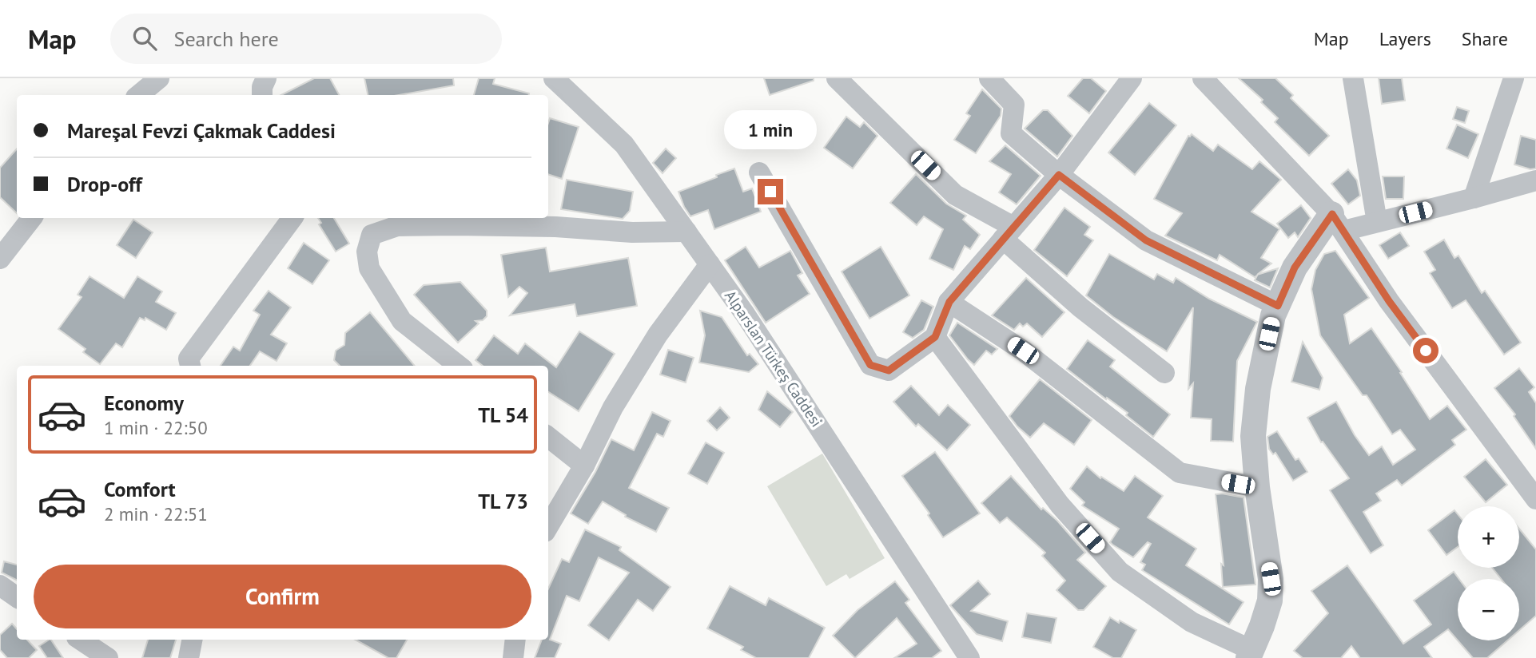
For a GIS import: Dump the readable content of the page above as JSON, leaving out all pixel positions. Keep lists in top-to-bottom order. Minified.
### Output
{"streets":{"street":["Alparslan Türkeş Caddesi"]},"page":{"header":"Map","search":"Search here","nav":["Map","Layers","Share"],"banner":["Mareşal Fevzi Çakmak Caddesi","Drop-off"],"bubble":"1 min","list":[{"name":"Economy","note":"1 min · 22:50","value":"TL 54"},{"name":"Comfort","note":"2 min · 22:51","value":"TL 73"}],"map_buttons":["+","−"],"buttons":"Confirm"}}
